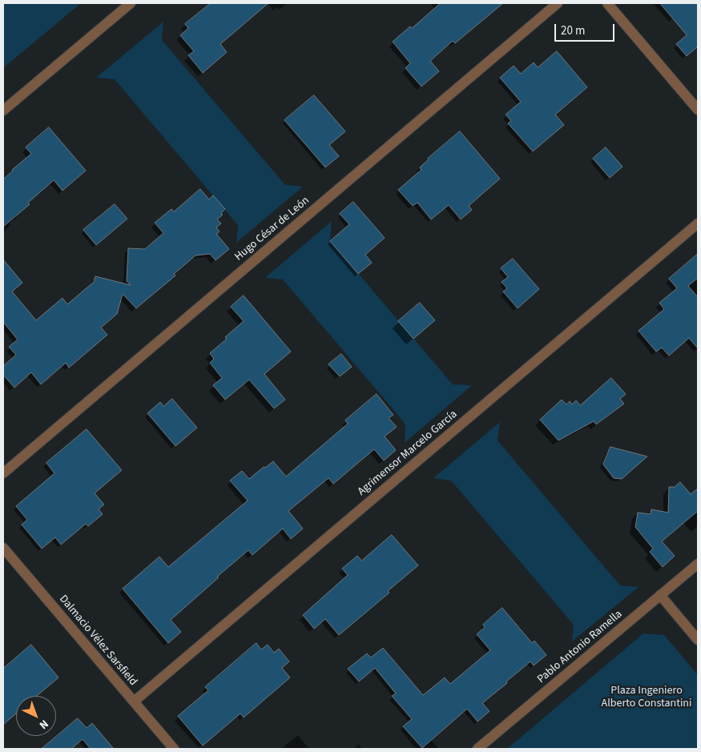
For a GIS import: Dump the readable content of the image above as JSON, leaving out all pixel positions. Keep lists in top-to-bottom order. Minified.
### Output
{"streets":{"street":["Hugo César de León","Agrimensor Marcelo García","Dalmacio Vélez Sarsfield","Pablo Antonio Ramella"]},"crossings":[["Agrimensor Marcelo García","Dalmacio Vélez Sarsfield"]],"parks":["Plaza Ingeniero Alberto Constantini"],"scale_bar":"20 m","north":"bottom right"}
